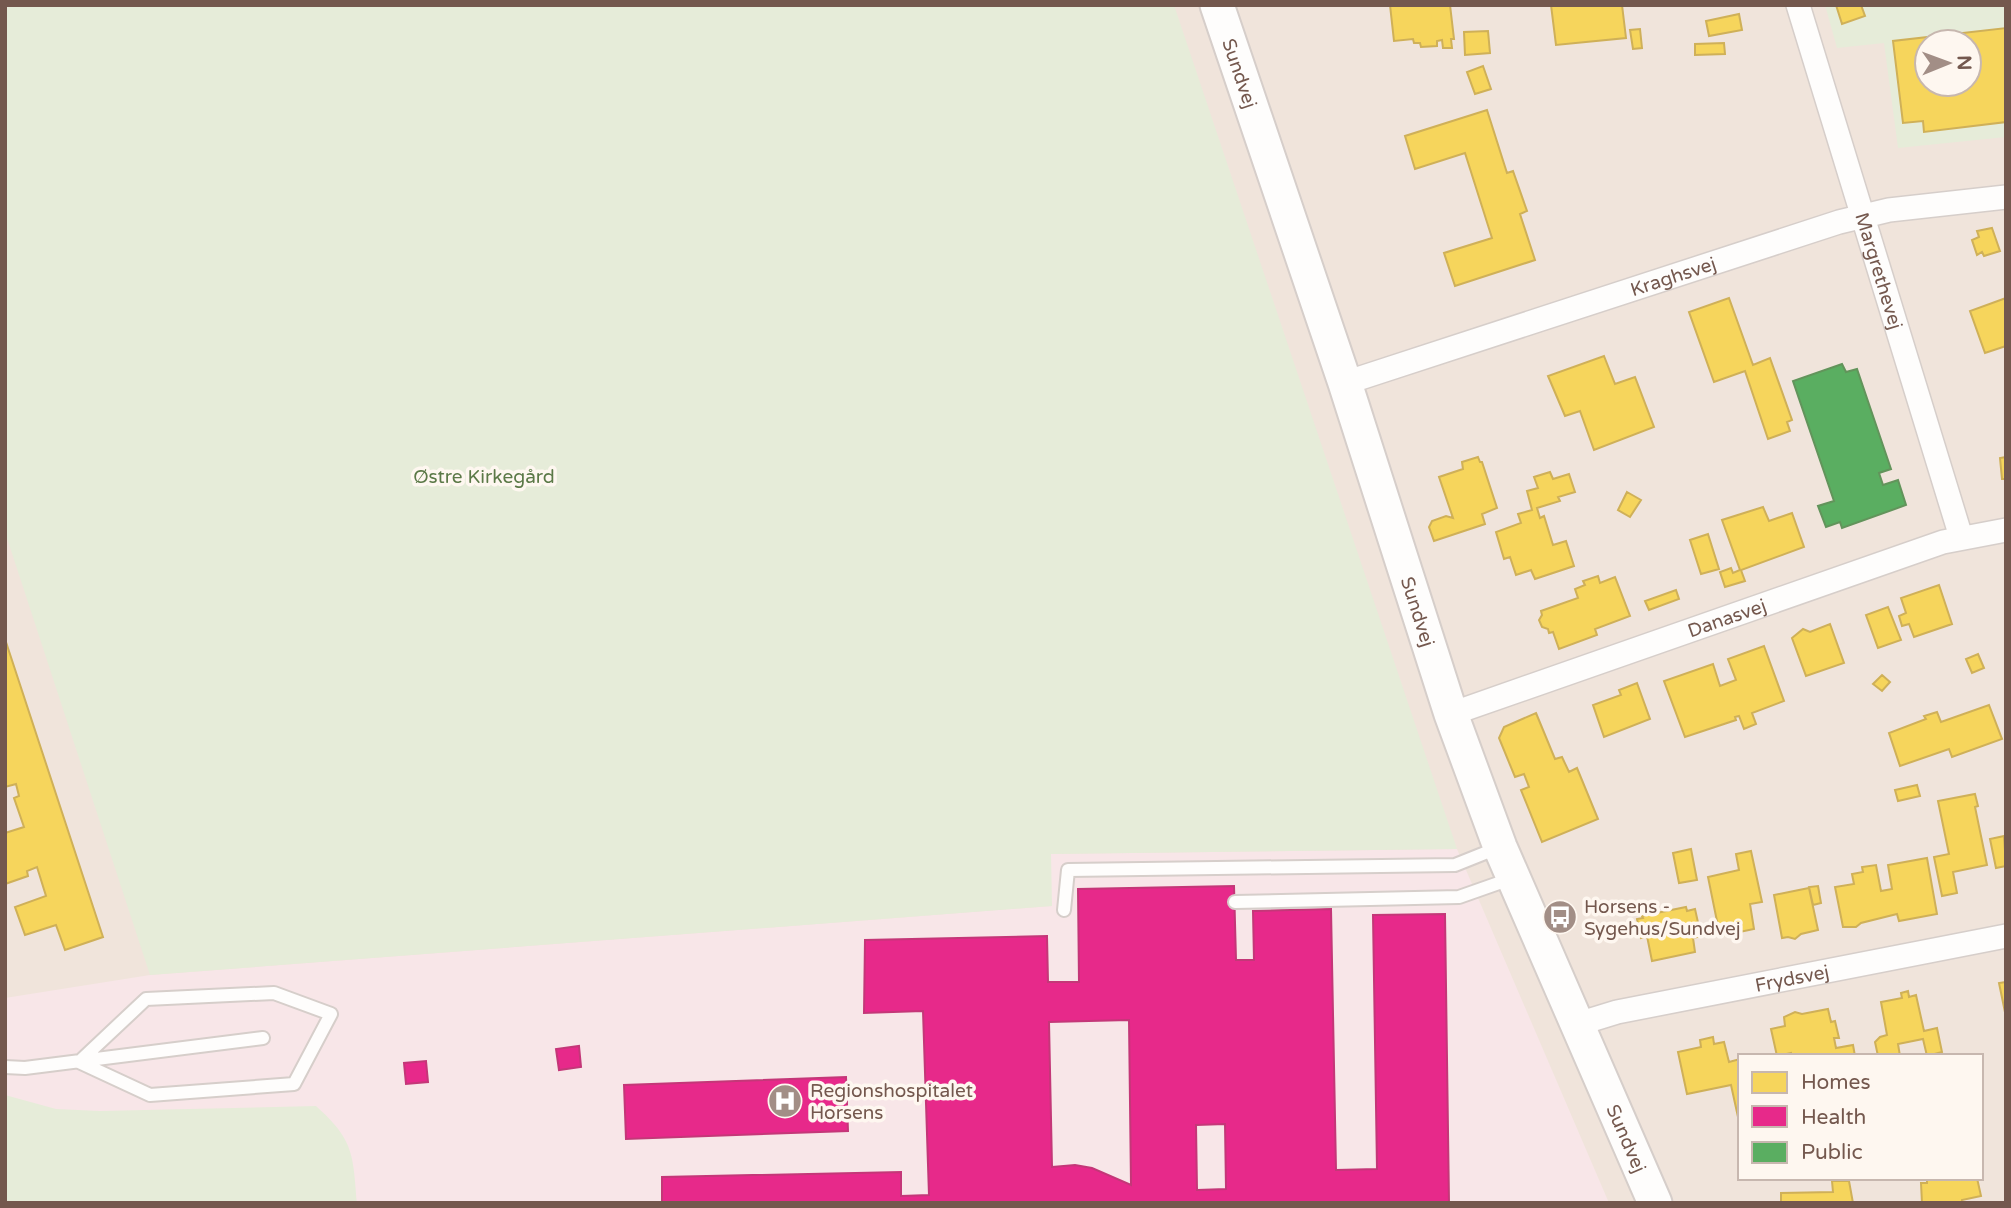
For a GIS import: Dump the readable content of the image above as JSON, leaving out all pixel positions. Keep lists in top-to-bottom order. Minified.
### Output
{"streets":{"street":["Sundvej","Margrethevej","Kraghsvej","Danasvej","Frydsvej"]},"crossings":[["Sundvej","Kraghsvej"],["Sundvej","Danasvej"],["Sundvej","Frydsvej"],["Margrethevej","Kraghsvej"],["Margrethevej","Danasvej"]],"parks":["Østre Kirkegård"],"places":{"bus stop":["Horsens - Sygehus/Sundvej"],"hospital":["Regionshospitalet Horsens"]},"legend":["Homes","Health","Public"],"north":"right"}
